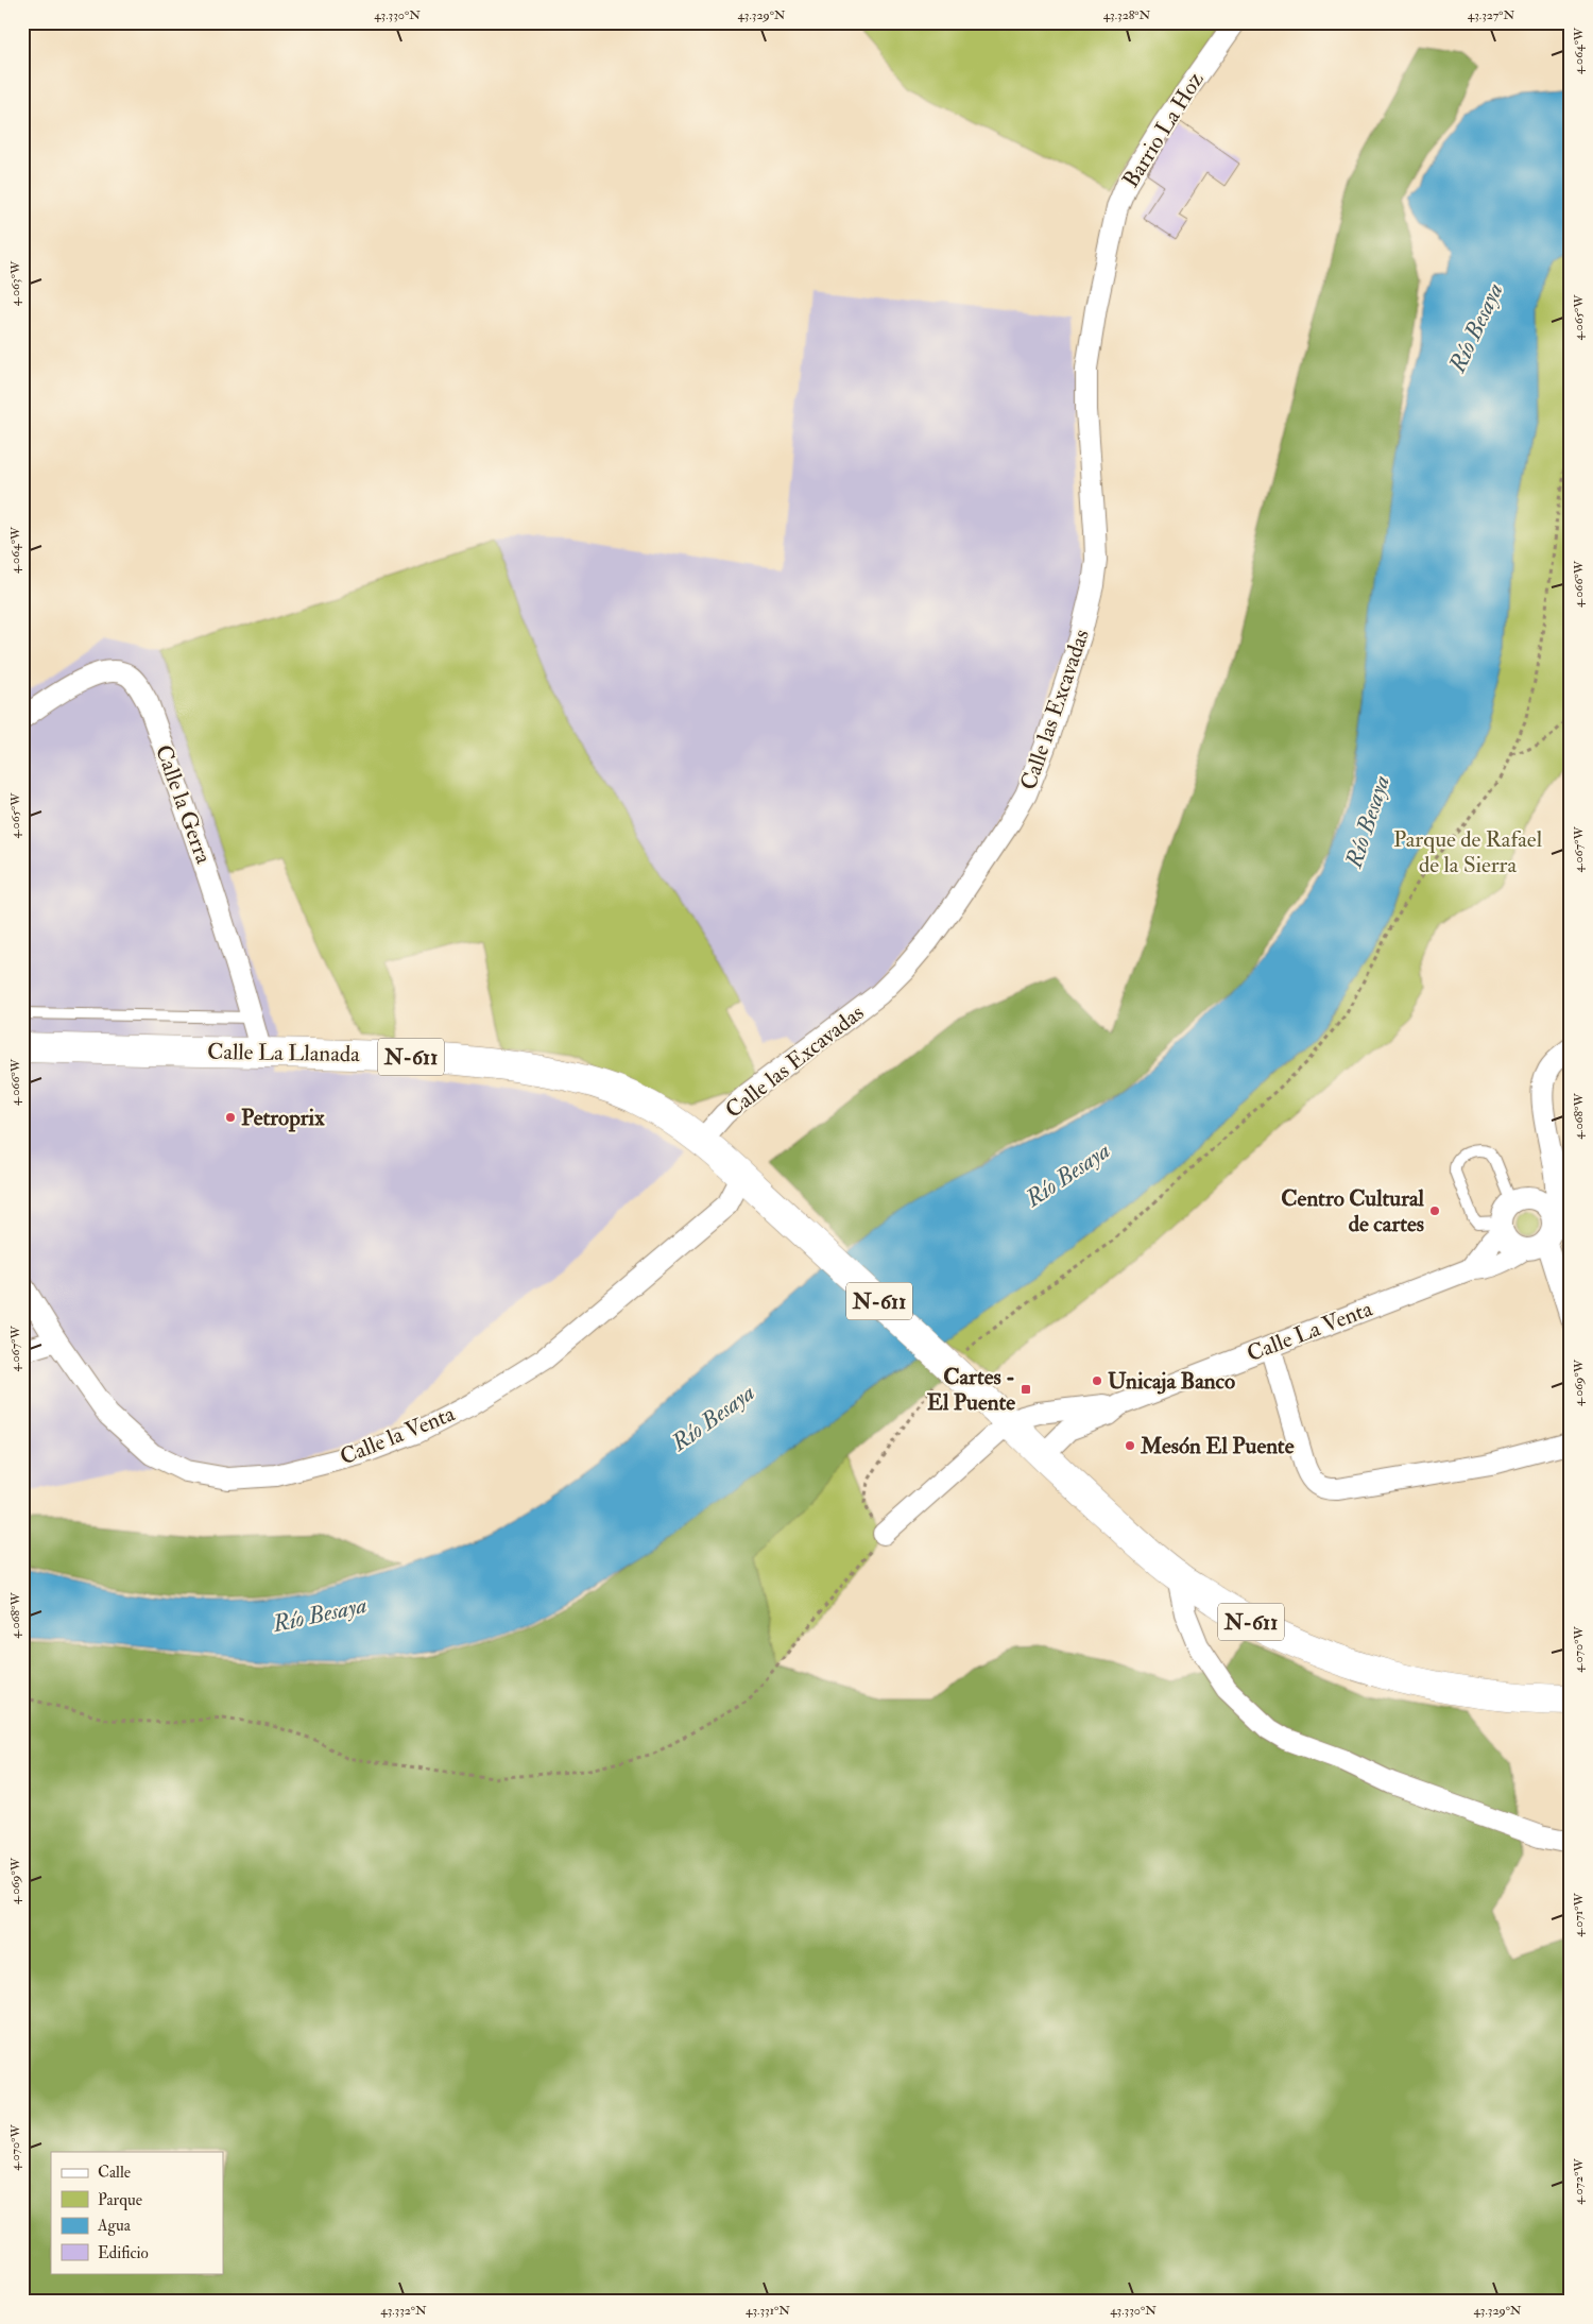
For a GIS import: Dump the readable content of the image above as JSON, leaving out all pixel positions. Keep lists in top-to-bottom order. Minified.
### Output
{"streets":{"highway":["Calle La Llanada","N-611"],"street":["Barrio La Hoz","Calle las Excavadas","Calle la Gerra","Calle La Venta","Calle la Venta"]},"crossings":[["Barrio La Hoz","Calle las Excavadas"],["Calle las Excavadas","Calle La Llanada"],["Calle la Gerra","Calle La Llanada"],["Calle La Llanada","N-611"],["Calle La Llanada","Calle la Venta"],["N-611","Calle La Venta"],["N-611","Calle la Venta"]],"water":["Río Besaya"],"parks":["Parque de Rafael de la Sierra"],"places":{"other":["Petroprix","Centro Cultural de cartes","Unicaja Banco","Mesón El Puente"],"transit":["Cartes - El Puente"]},"legend":["Calle","Parque","Agua","Edificio"],"coordinates":["43.330°N","43.329°N","43.328°N","43.327°N","4.064°W","4.063°W","4.065°W","4.066°W","4.067°W","4.068°W","4.069°W","4.070°W","4.071°W","4.072°W","43.332°N","43.331°N"]}
